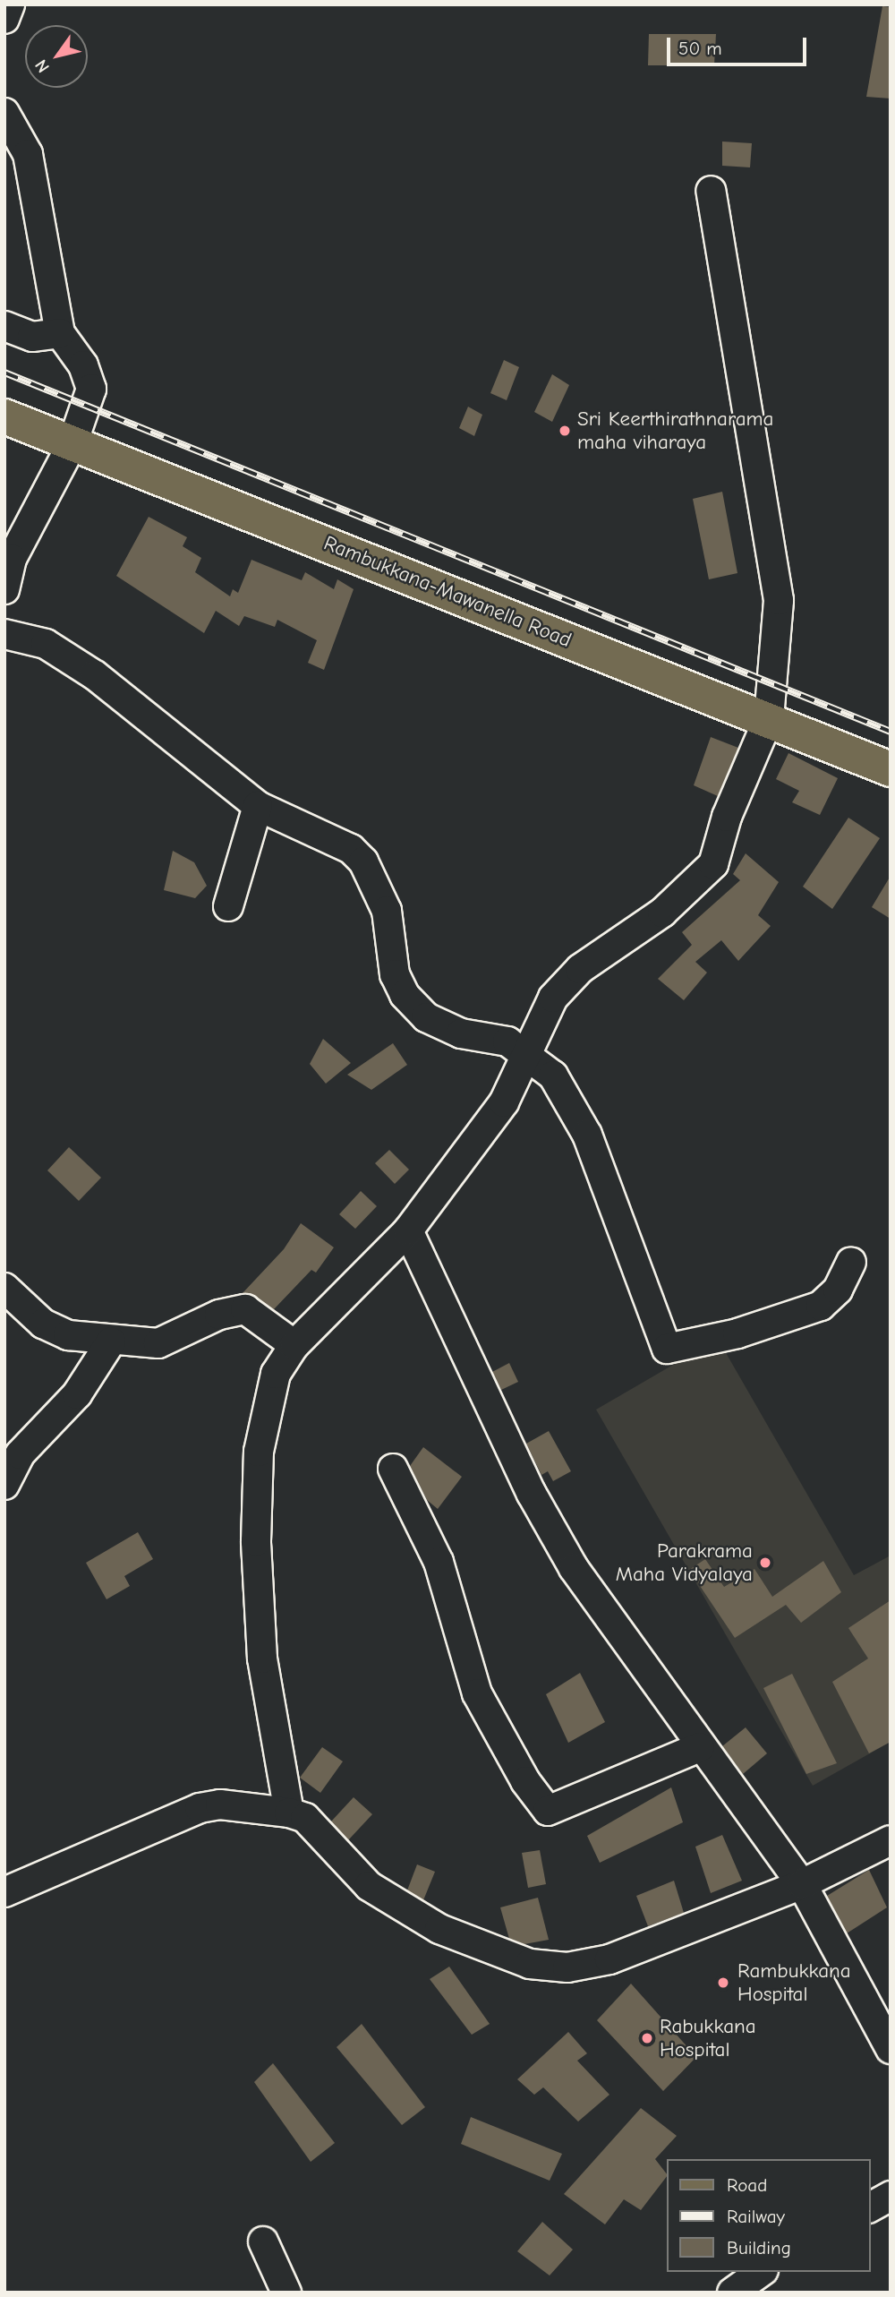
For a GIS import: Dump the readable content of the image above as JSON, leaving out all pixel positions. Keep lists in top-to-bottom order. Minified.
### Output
{"streets":{"main road":["Rambukkana-Mawanella Road"]},"places":["Sri Keerthirathnarama maha viharaya","Parakrama Maha Vidyalaya","Rambukkana Hospital","Rabukkana Hospital"],"legend":["Road","Railway","Building"],"scale_bar":"50 m","north":"bottom left"}
